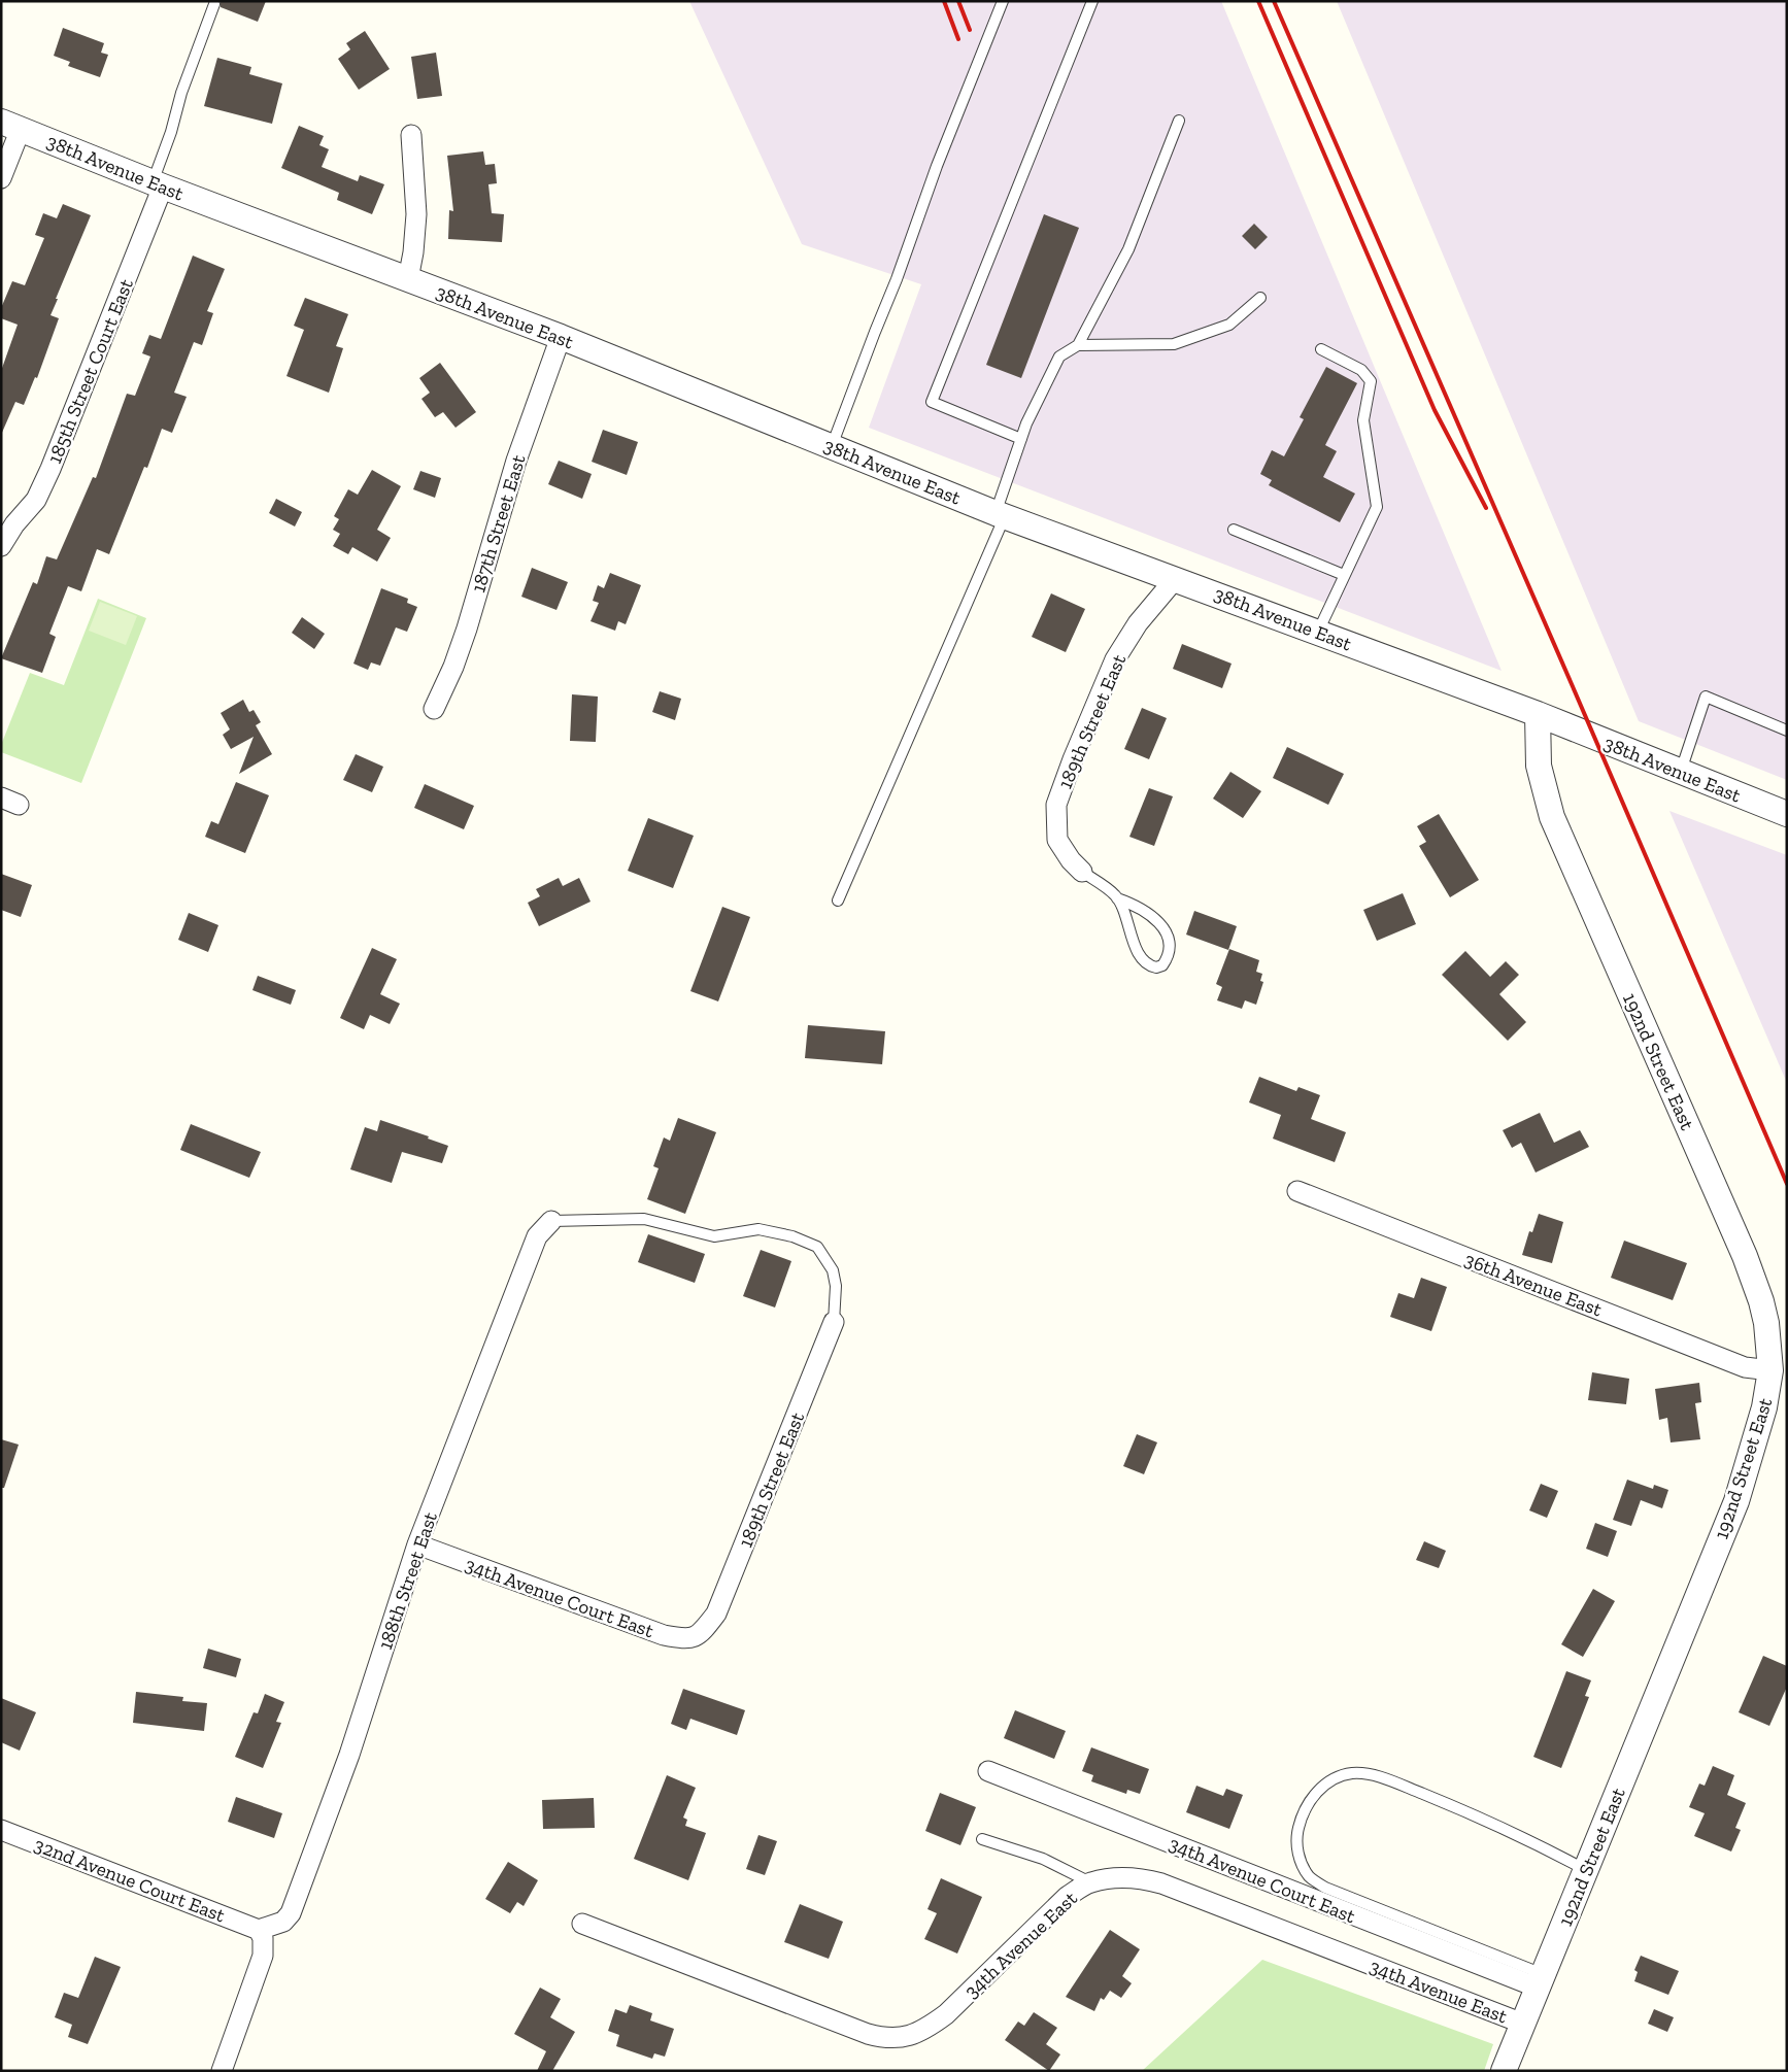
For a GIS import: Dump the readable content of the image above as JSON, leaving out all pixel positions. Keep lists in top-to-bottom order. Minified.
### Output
{"streets":{"street":["38th Avenue East","185th Street Court East","187th Street East","189th Street East","192nd Street East","36th Avenue East","188th Street East","34th Avenue Court East","32nd Avenue Court East","34th Avenue East"]},"crossings":[["38th Avenue East","185th Street Court East"],["38th Avenue East","187th Street East"],["38th Avenue East","189th Street East"],["38th Avenue East","192nd Street East"],["189th Street East","34th Avenue Court East"],["192nd Street East","36th Avenue East"],["192nd Street East","34th Avenue Court East"],["192nd Street East","34th Avenue East"],["188th Street East","34th Avenue Court East"],["188th Street East","32nd Avenue Court East"]]}
